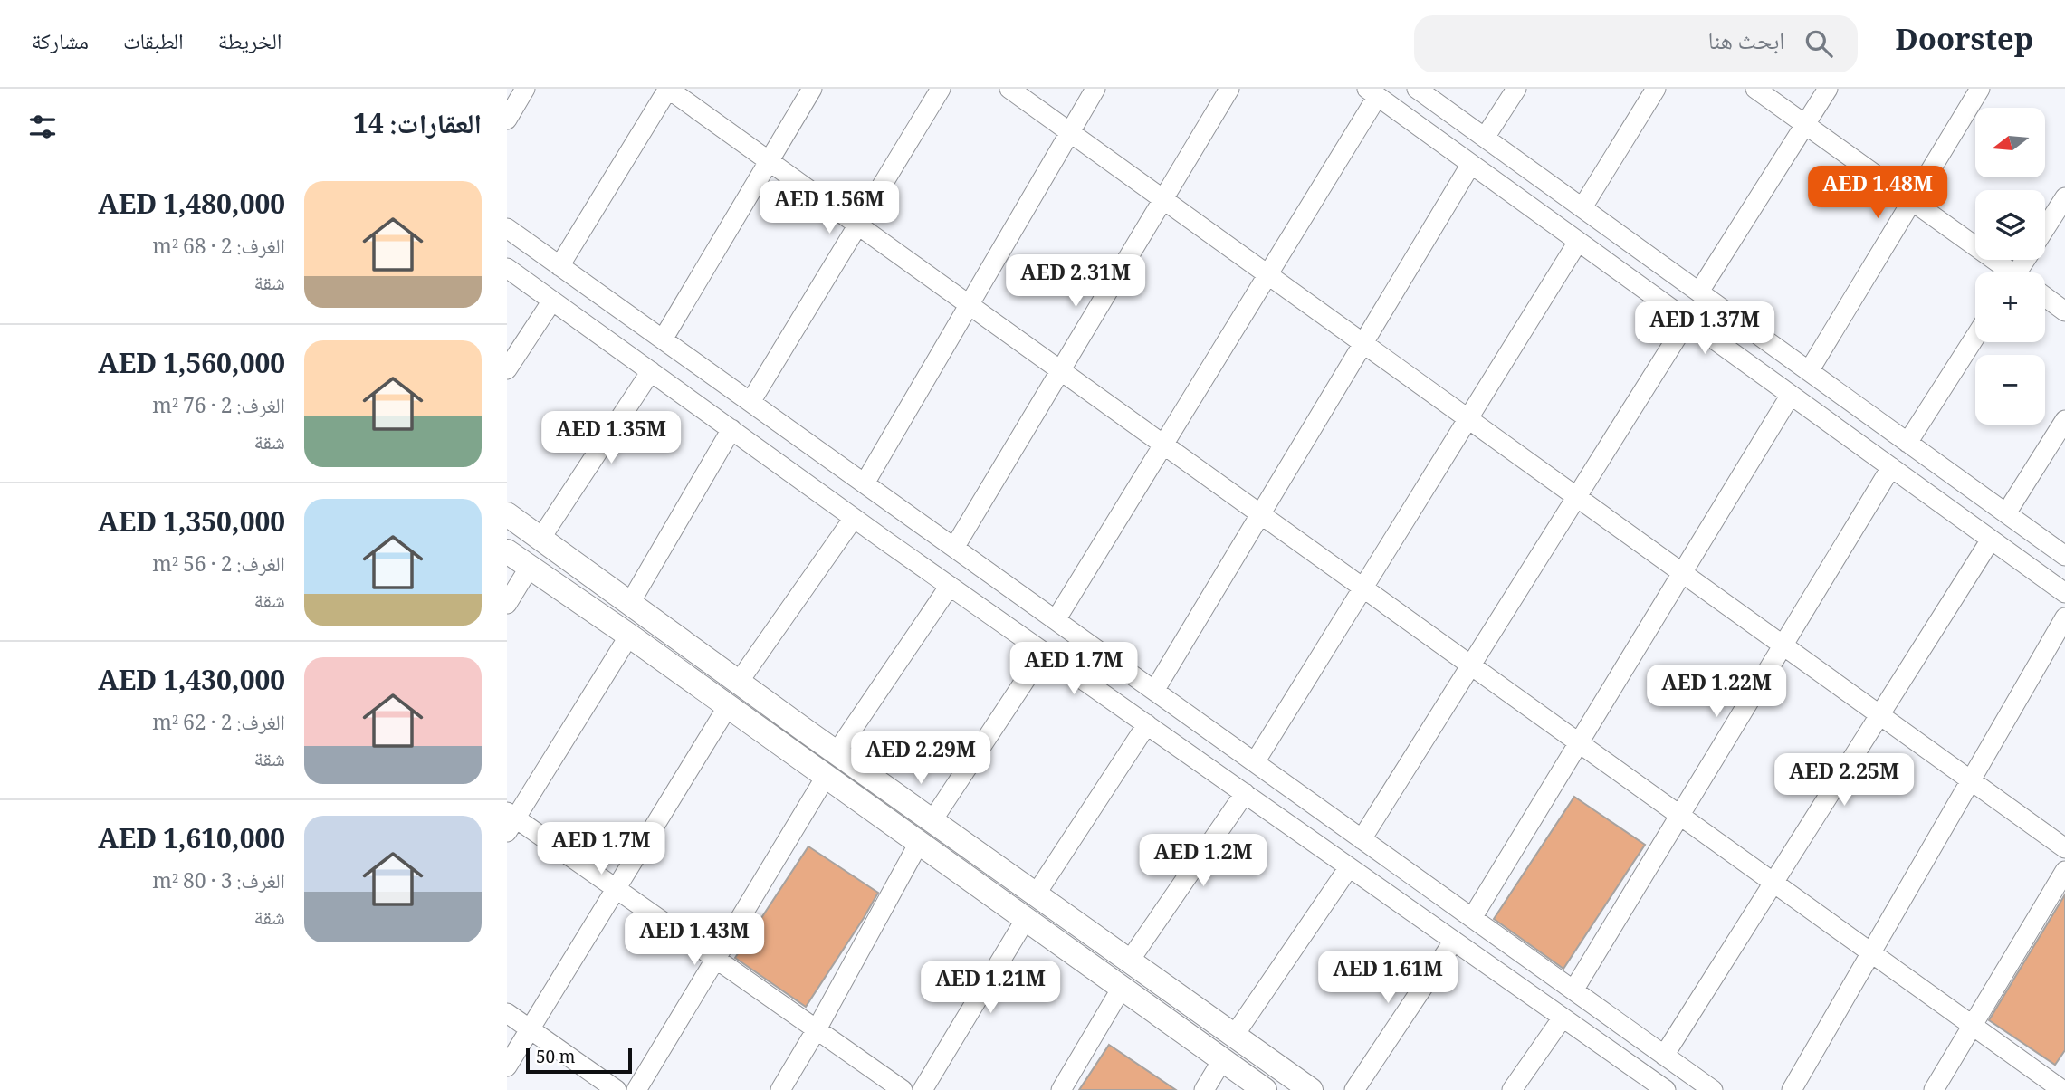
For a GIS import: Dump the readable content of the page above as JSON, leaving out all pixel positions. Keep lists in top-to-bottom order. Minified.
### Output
{"scale_bar":"50 m","north":"left","page":{"header":"Doorstep","search":"ابحث هنا","nav":["الخريطة","الطبقات","مشاركة"],"heading":"العقارات: 14","map_buttons":["+","−"],"list":[{"name":"AED 1,480,000","note":"الغرف: 2 · 68 m² · شقة"},{"name":"AED 1,560,000","note":"الغرف: 2 · 76 m² · شقة"},{"name":"AED 1,350,000","note":"الغرف: 2 · 56 m² · شقة"},{"name":"AED 1,430,000","note":"الغرف: 2 · 62 m² · شقة"},{"name":"AED 1,610,000","note":"الغرف: 3 · 80 m² · شقة"}],"price":["AED 1.48M","AED 1.56M","AED 2.31M","AED 1.37M","AED 1.35M","AED 1.7M","AED 1.22M","AED 2.29M","AED 2.25M","AED 1.7M","AED 1.2M","AED 1.43M","AED 1.61M","AED 1.21M"],"scale":"50 m"}}
